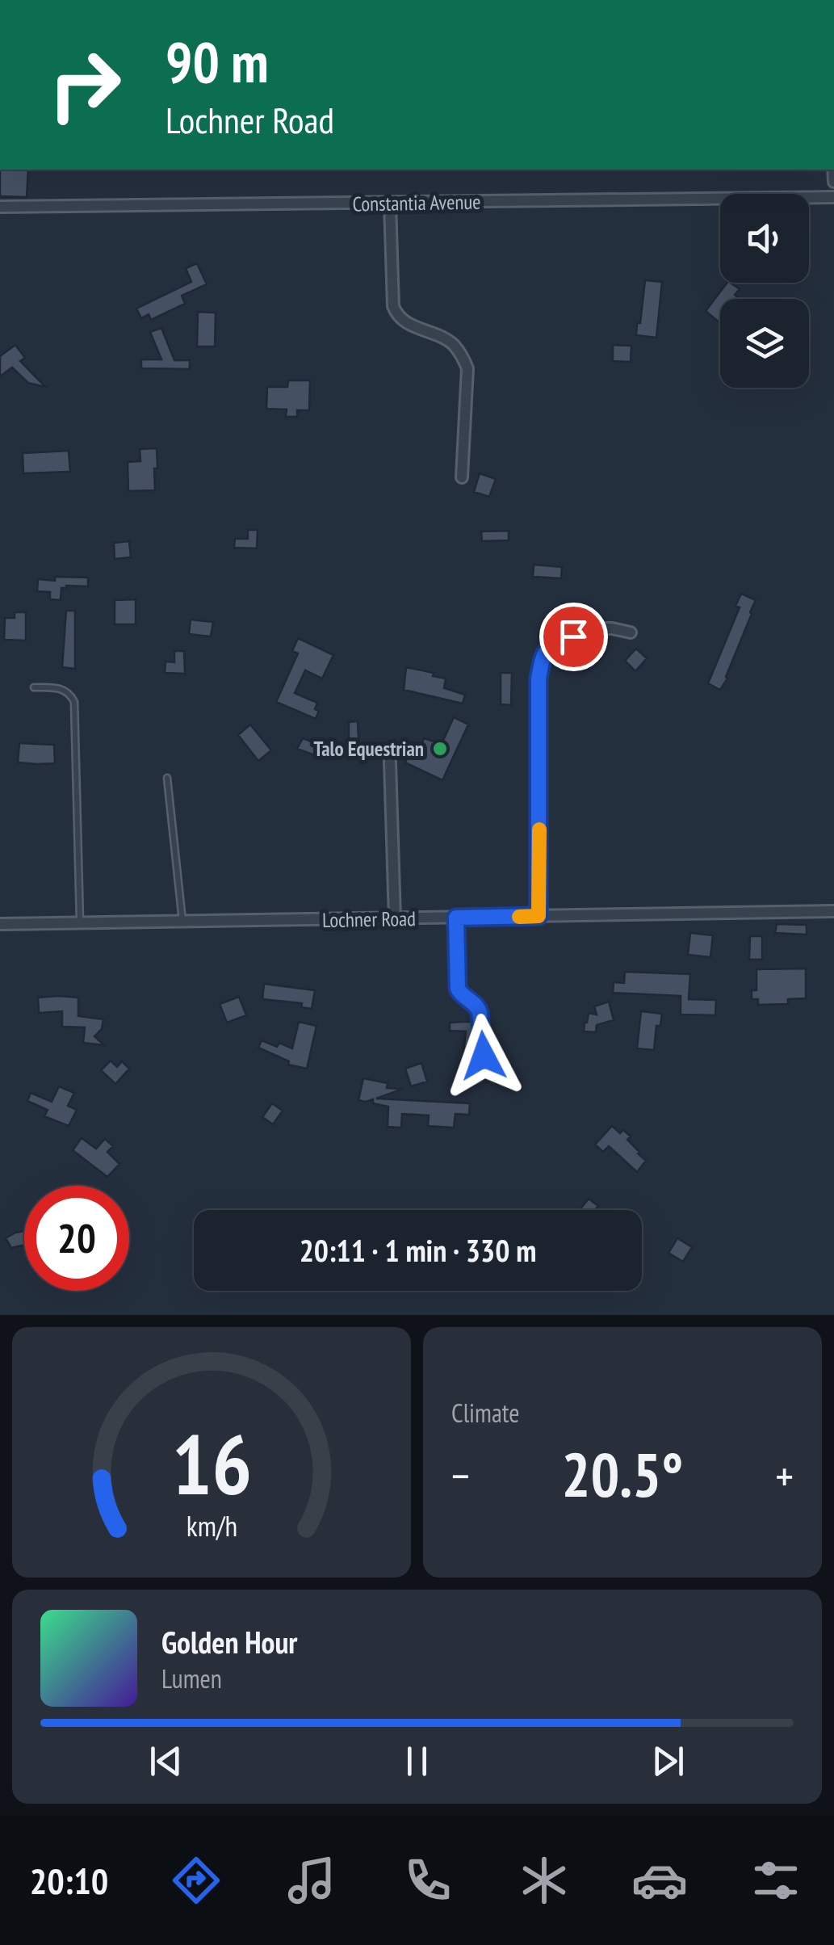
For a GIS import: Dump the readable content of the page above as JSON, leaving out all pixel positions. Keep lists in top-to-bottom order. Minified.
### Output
{"streets":{"street":["Constantia Avenue","Lochner Road"]},"places":["Talo Equestrian"],"page":{"turn":["90 m","Lochner Road"],"limit":"20","trip":"20:11 · 1 min · 330 m","tile":"Climate","heat":["−","20.5°","+"],"song":["Golden Hour","Lumen"],"tabs":"20:10","gauge":["16","km/h"]}}
